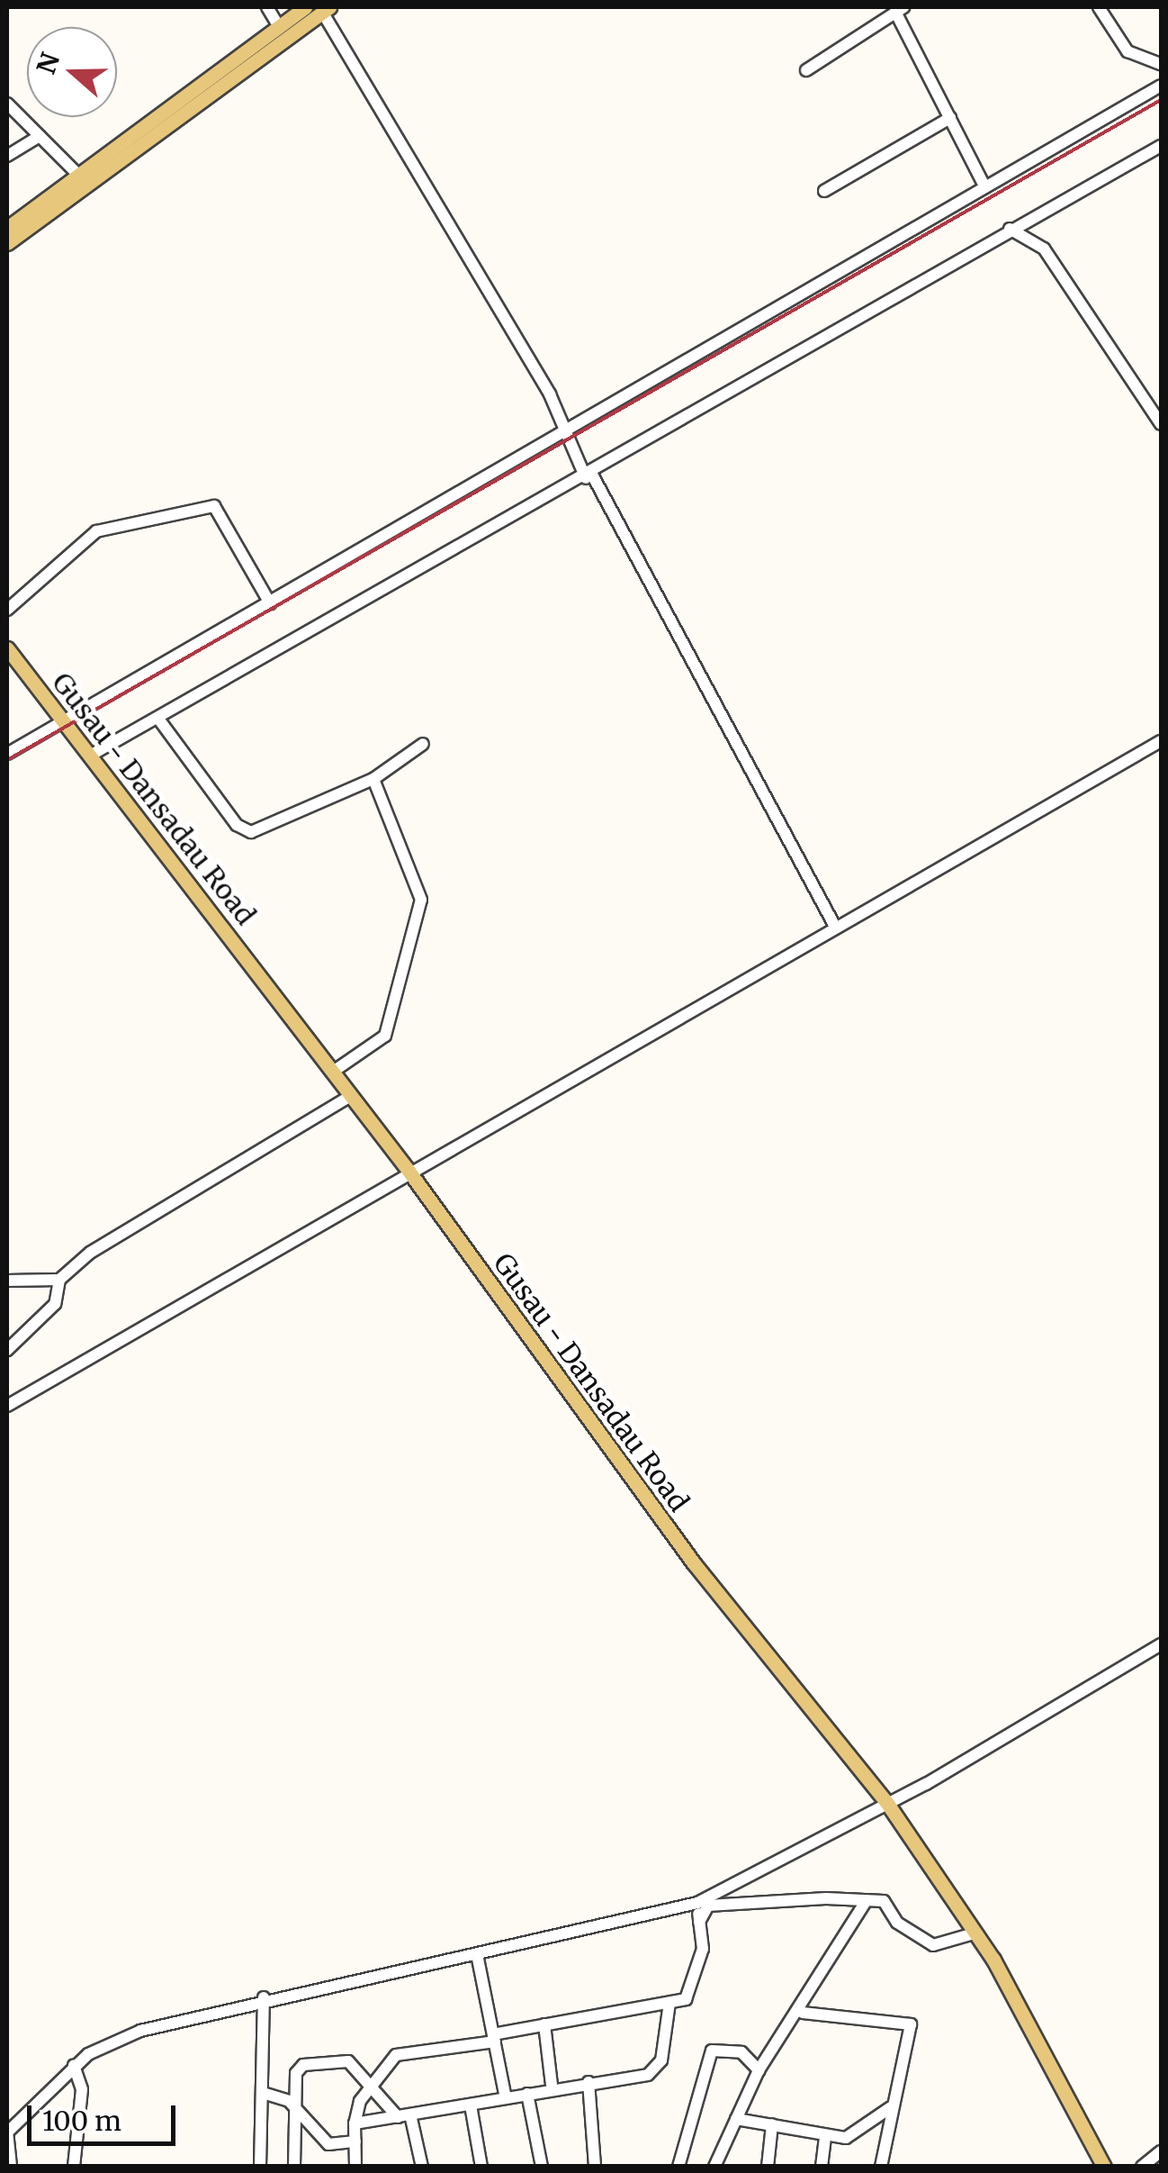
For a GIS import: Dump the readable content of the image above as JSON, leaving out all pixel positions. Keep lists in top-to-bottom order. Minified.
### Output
{"streets":{"main road":["Gusau - Dansadau Road"]},"scale_bar":"100 m","north":"left"}
